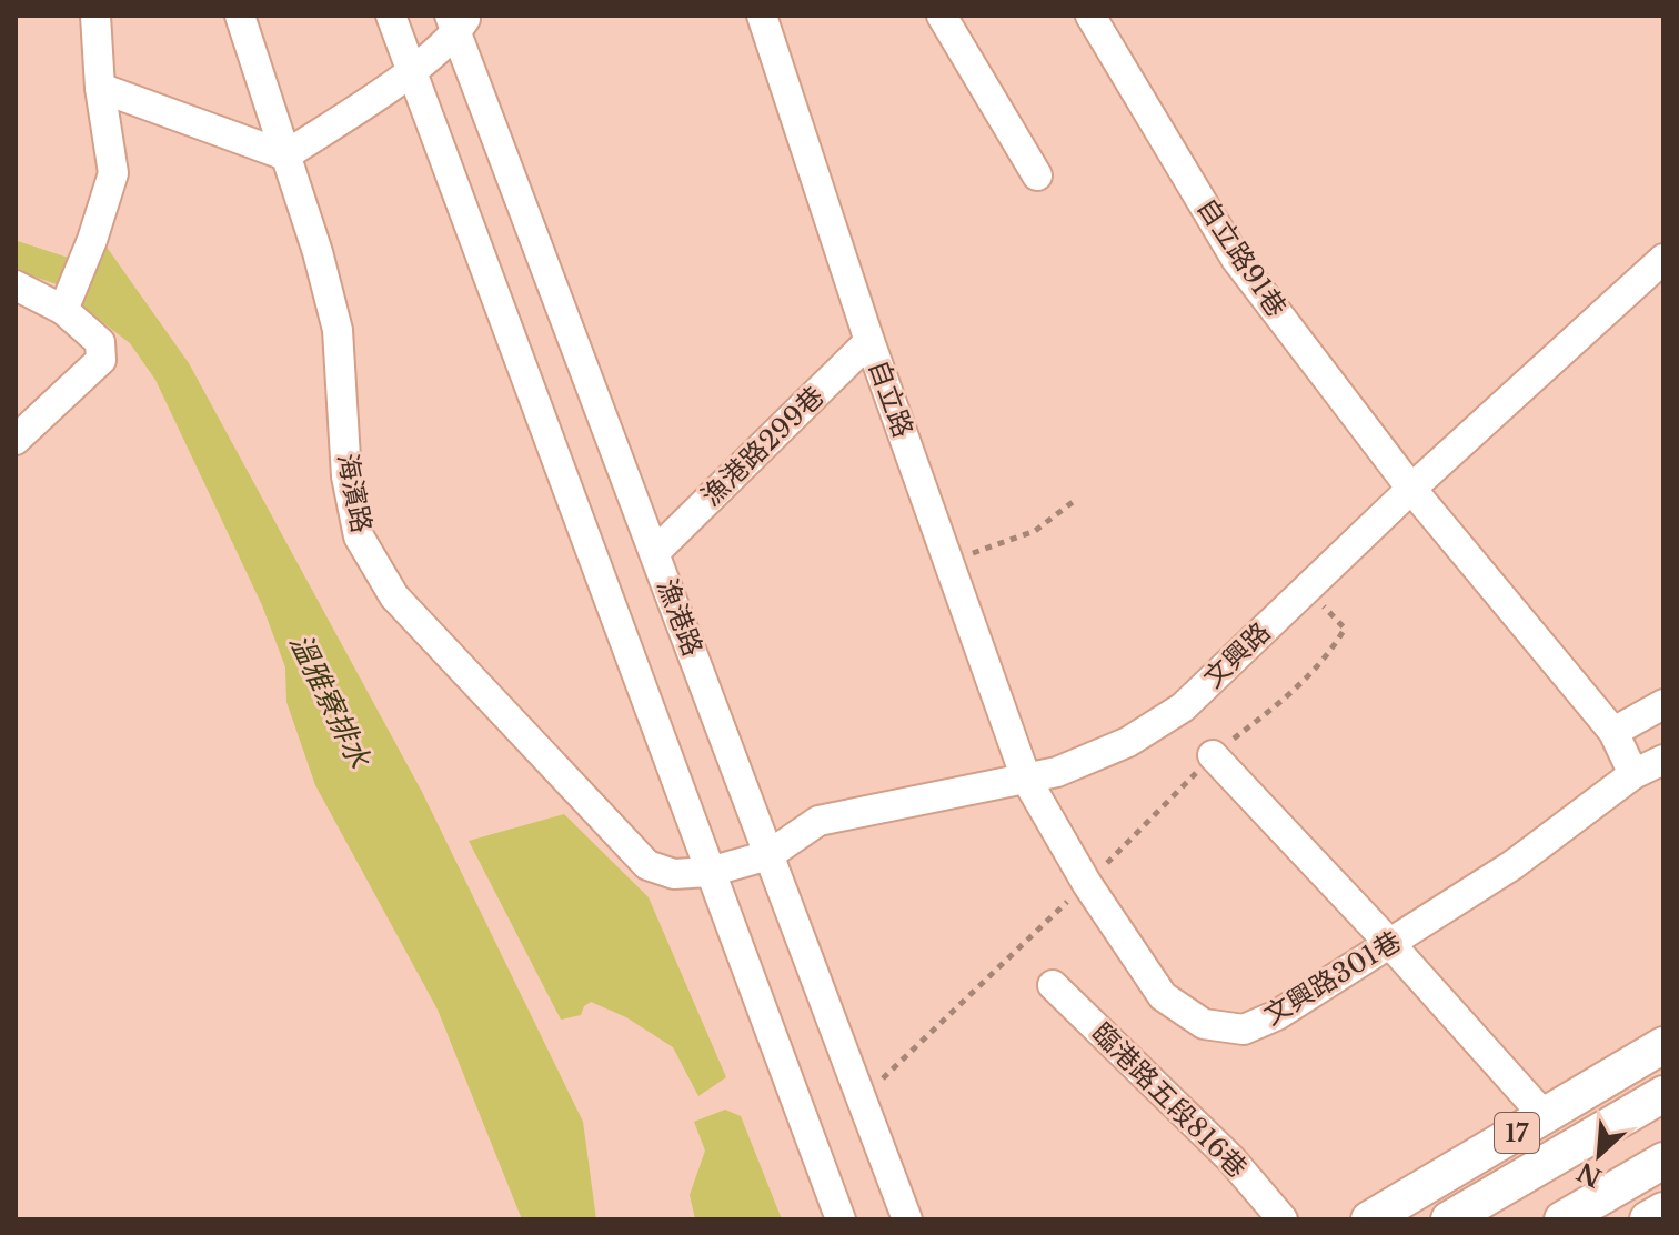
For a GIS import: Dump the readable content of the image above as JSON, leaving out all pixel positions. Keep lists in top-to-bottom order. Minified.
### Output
{"streets":{"main road":["17"],"street":["自立路91巷","自立路","漁港路299巷","海濱路","漁港路","文興路","文興路301巷","臨港路五段816巷"]},"crossings":[["自立路91巷","文興路"],["自立路91巷","文興路301巷"],["自立路","漁港路299巷"],["自立路","文興路"],["自立路","文興路301巷"],["漁港路299巷","漁港路"],["海濱路","文興路"],["漁港路","文興路"],["文興路","文興路301巷"]],"water":["溫雅寮排水"],"north":"bottom left"}
